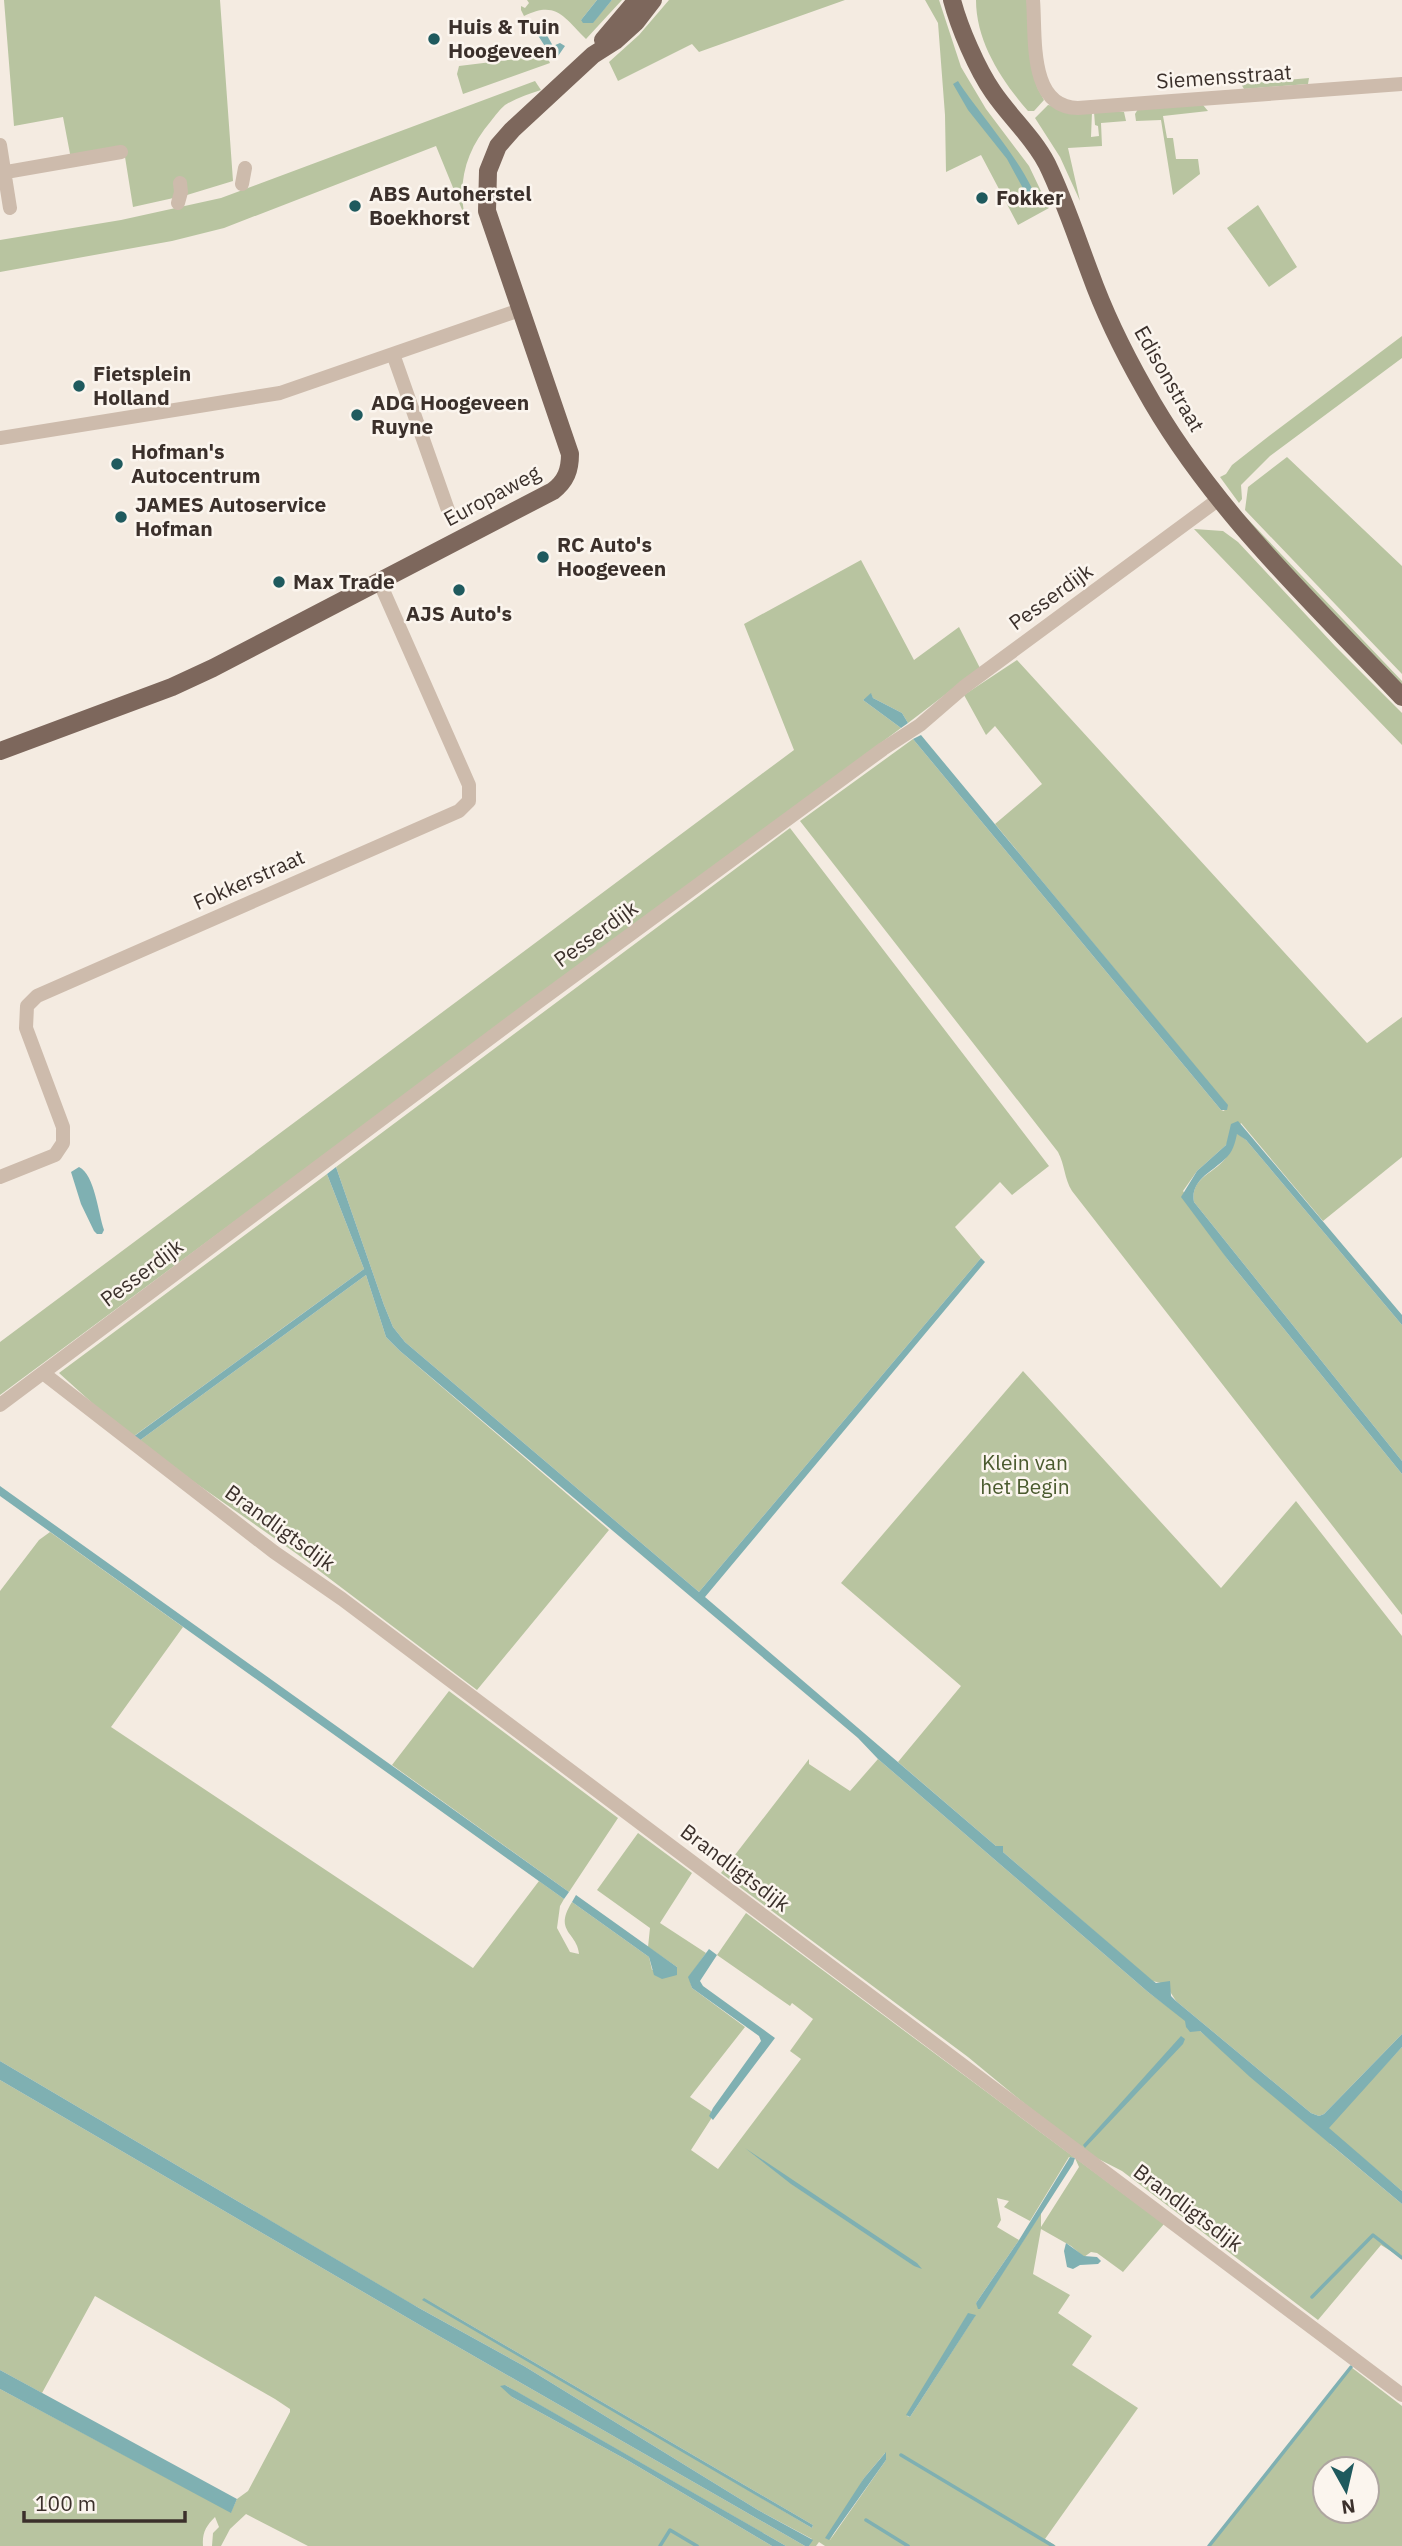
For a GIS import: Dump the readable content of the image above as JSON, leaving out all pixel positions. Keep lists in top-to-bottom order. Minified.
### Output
{"streets":{"main road":["Edisonstraat","Europaweg"],"street":["Siemensstraat","Pesserdijk","Fokkerstraat","Brandligtsdijk"]},"crossings":[["Edisonstraat","Pesserdijk"],["Europaweg","Fokkerstraat"],["Pesserdijk","Brandligtsdijk"]],"parks":["Klein van het Begin"],"places":["Huis & Tuin Hoogeveen","Fokker","ABS Autoherstel Boekhorst","Fietsplein Holland","ADG Hoogeveen Ruyne","Hofman's Autocentrum","JAMES Autoservice Hofman","RC Auto's Hoogeveen","Max Trade","AJS Auto's"],"scale_bar":"100 m","north":"bottom"}
